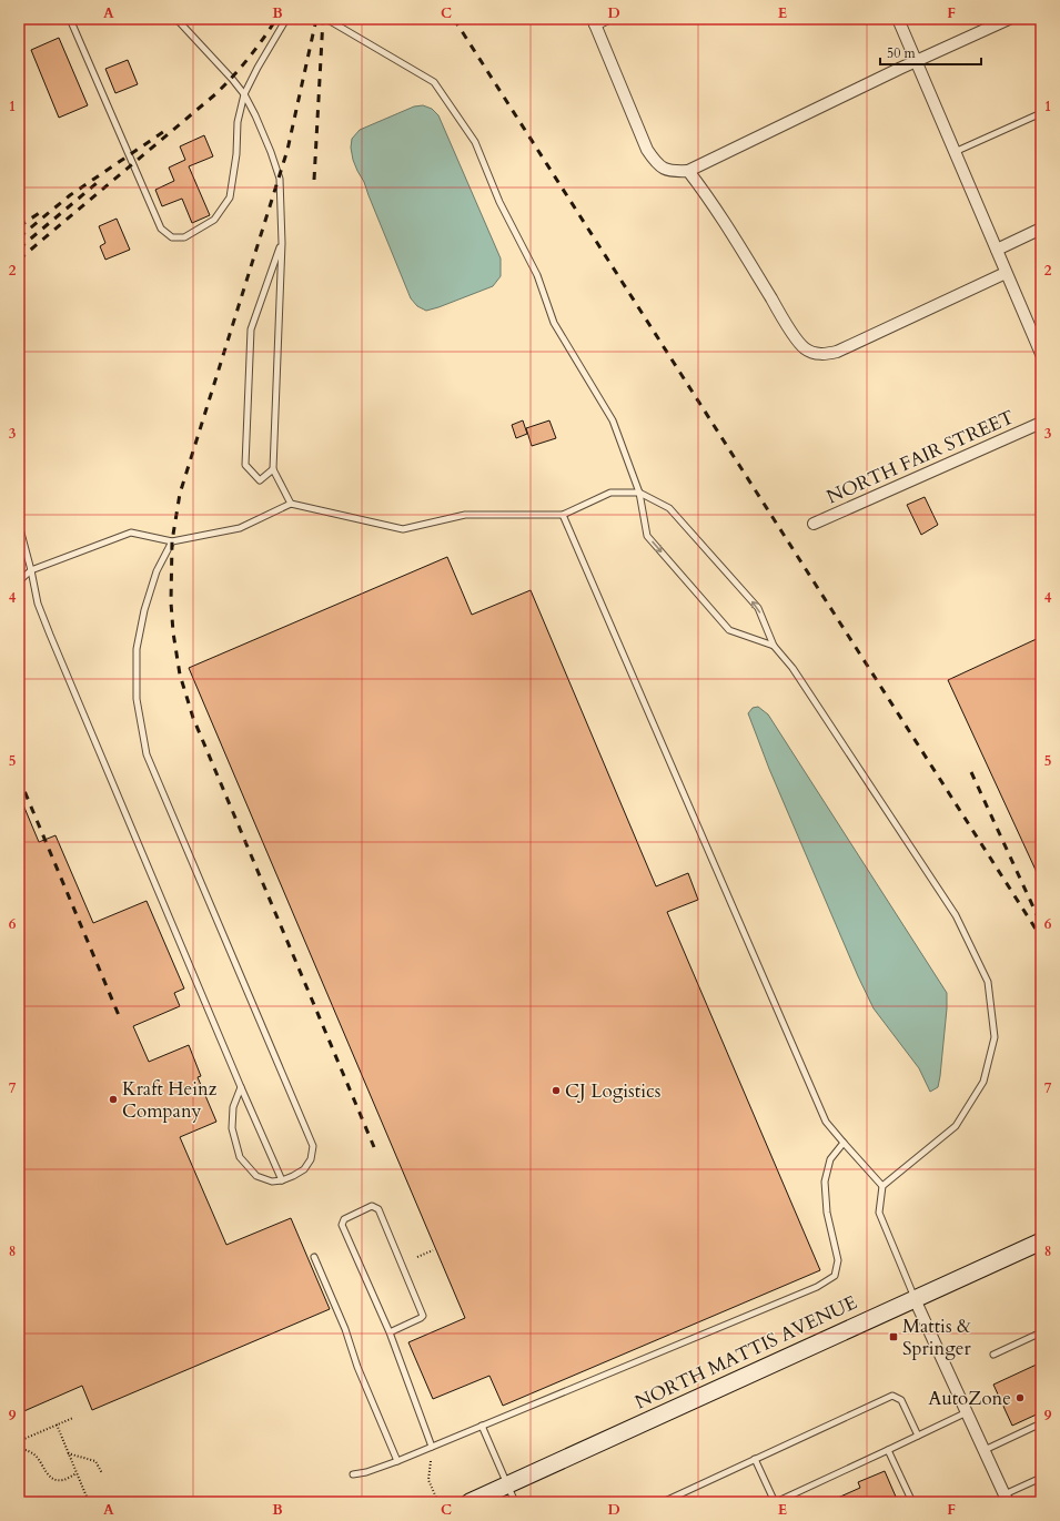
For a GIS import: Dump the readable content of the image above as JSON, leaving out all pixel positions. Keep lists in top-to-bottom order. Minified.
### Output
{"streets":{"main road":["NORTH MATTIS AVENUE"],"street":["NORTH FAIR STREET"]},"places":{"other":["CJ Logistics","Kraft Heinz Company","AutoZone"],"transit":["Mattis & Springer"]},"scale_bar":"50 m","grid":{"columns":["A","B","C","D","E","F"],"rows":["1","2","3","4","5","6","7","8","9"]}}
